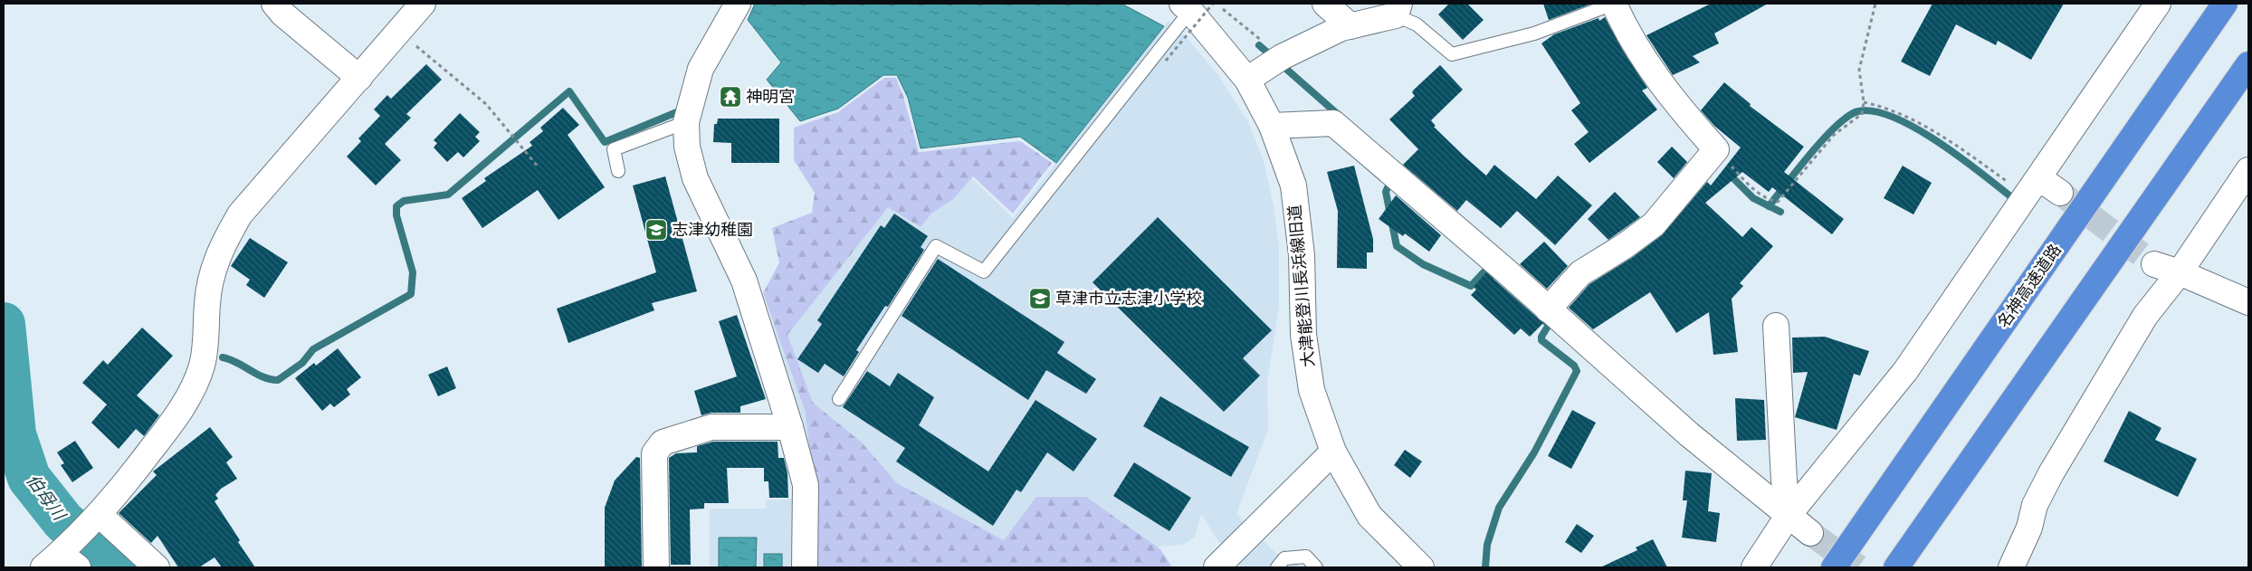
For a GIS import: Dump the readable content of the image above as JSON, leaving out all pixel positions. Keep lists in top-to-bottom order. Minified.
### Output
{"streets":{"highway":["名神高速道路"],"street":["大津能登川長浜線旧道"]},"water":["伯母川"],"places":{"temple":["神明宮"],"school or university":["志津幼稚園","草津市立志津小学校"]}}
